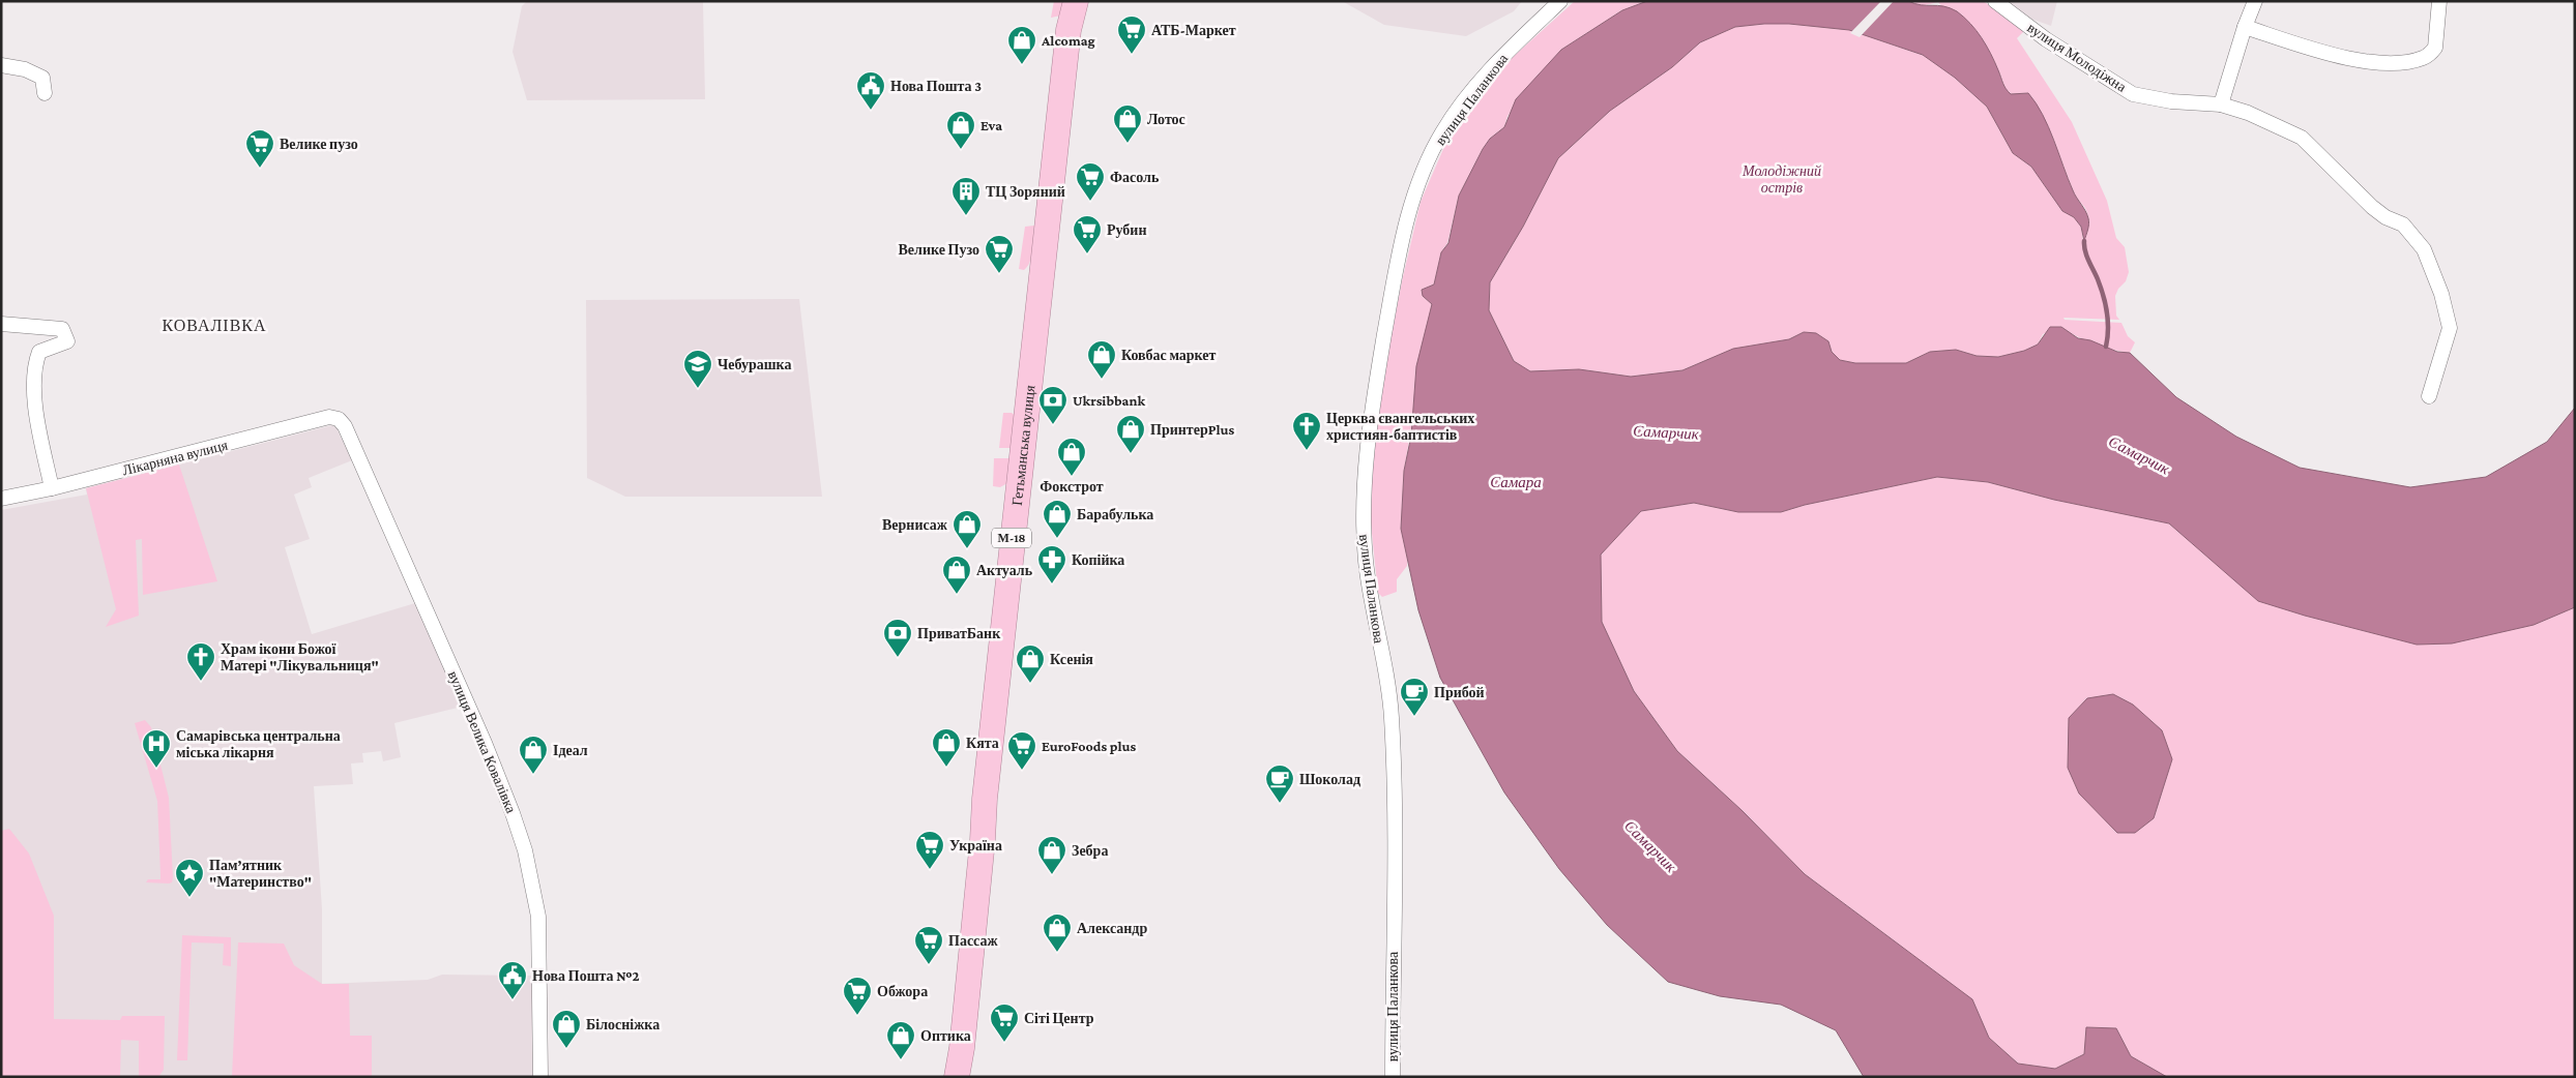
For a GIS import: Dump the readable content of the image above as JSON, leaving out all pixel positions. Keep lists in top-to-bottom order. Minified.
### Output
{"streets":{"highway":["Гетьманська вулиця","М-18"],"street":["вулиця Молодіжна","вулиця Паланкова","Лікарняна вулиця","вулиця Велика Ковалівка"]},"crossings":[["Лікарняна вулиця","вулиця Велика Ковалівка"]],"districts":["КОВАЛІВКА"],"water":["Самарчик","Самара"],"parks":["Молодіжний острів"],"places":{"supermarket":["АТБ-Маркет","Велике пузо","Фасоль","Рубин","Велике Пузо","EuroFoods plus","Україна","Пассаж","Обжора","Сіті Центр"],"shop":["Alcomag","Лотос","Eva","Ковбас маркет","ПринтерPlus","Фокстрот","Барабулька","Вернисаж","Актуаль","Ксенія","Кята","Ідеал","Зебра","Александр","Білосніжка","Оптика"],"public building":["Нова Пошта 3","Нова Пошта №2"],"building":["ТЦ Зоряний"],"school or university":["Чебурашка"],"bank":["Ukrsibbank","ПриватБанк"],"church":["Церква євангельських християн-баптистів","Храм ікони Божої Матері \"Лікувальниця\""],"pharmacy":["Копійка"],"cafe":["Прибой","Шоколад"],"hospital":["Самарівська центральна міська лікарня"],"place":["Пам’ятник \"Материнство\""]}}
